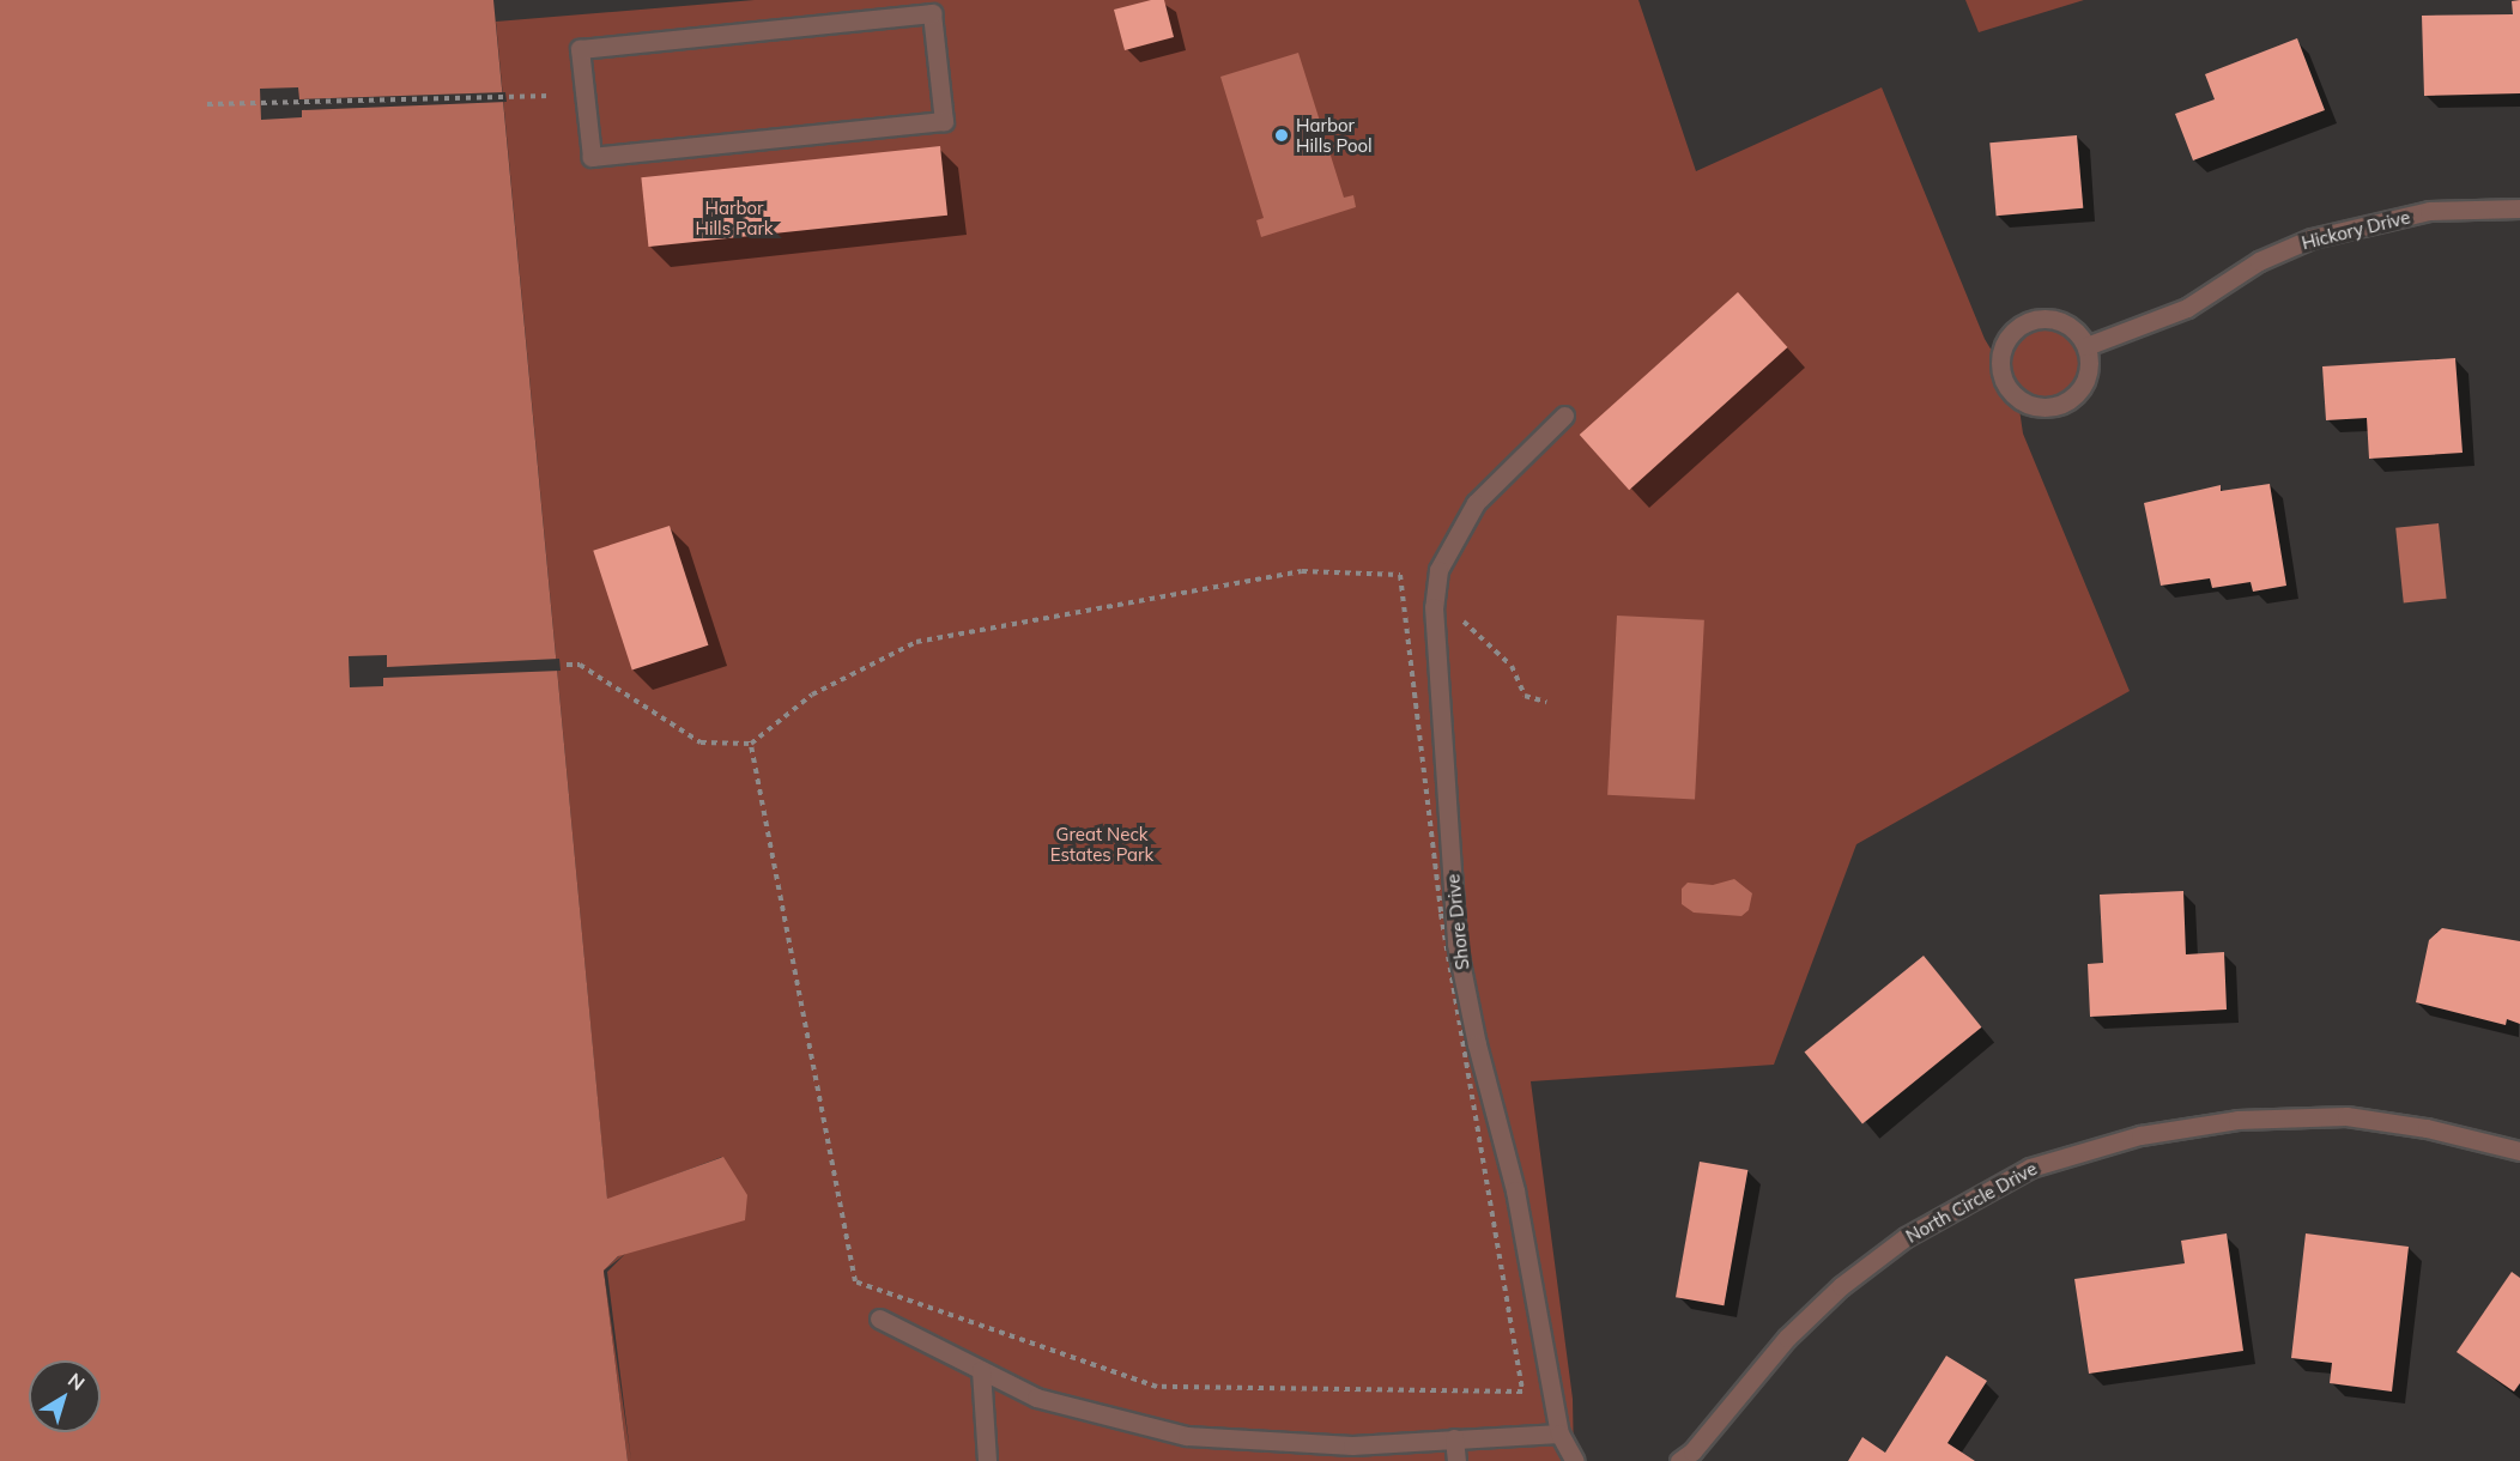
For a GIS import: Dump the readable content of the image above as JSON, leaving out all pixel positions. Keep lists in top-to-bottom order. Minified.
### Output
{"streets":{"street":["Hickory Drive","Shore Drive","North Circle Drive"]},"parks":["Harbor Hills Park","Great Neck Estates Park"],"places":["Harbor Hills Pool"],"north":"top right"}
